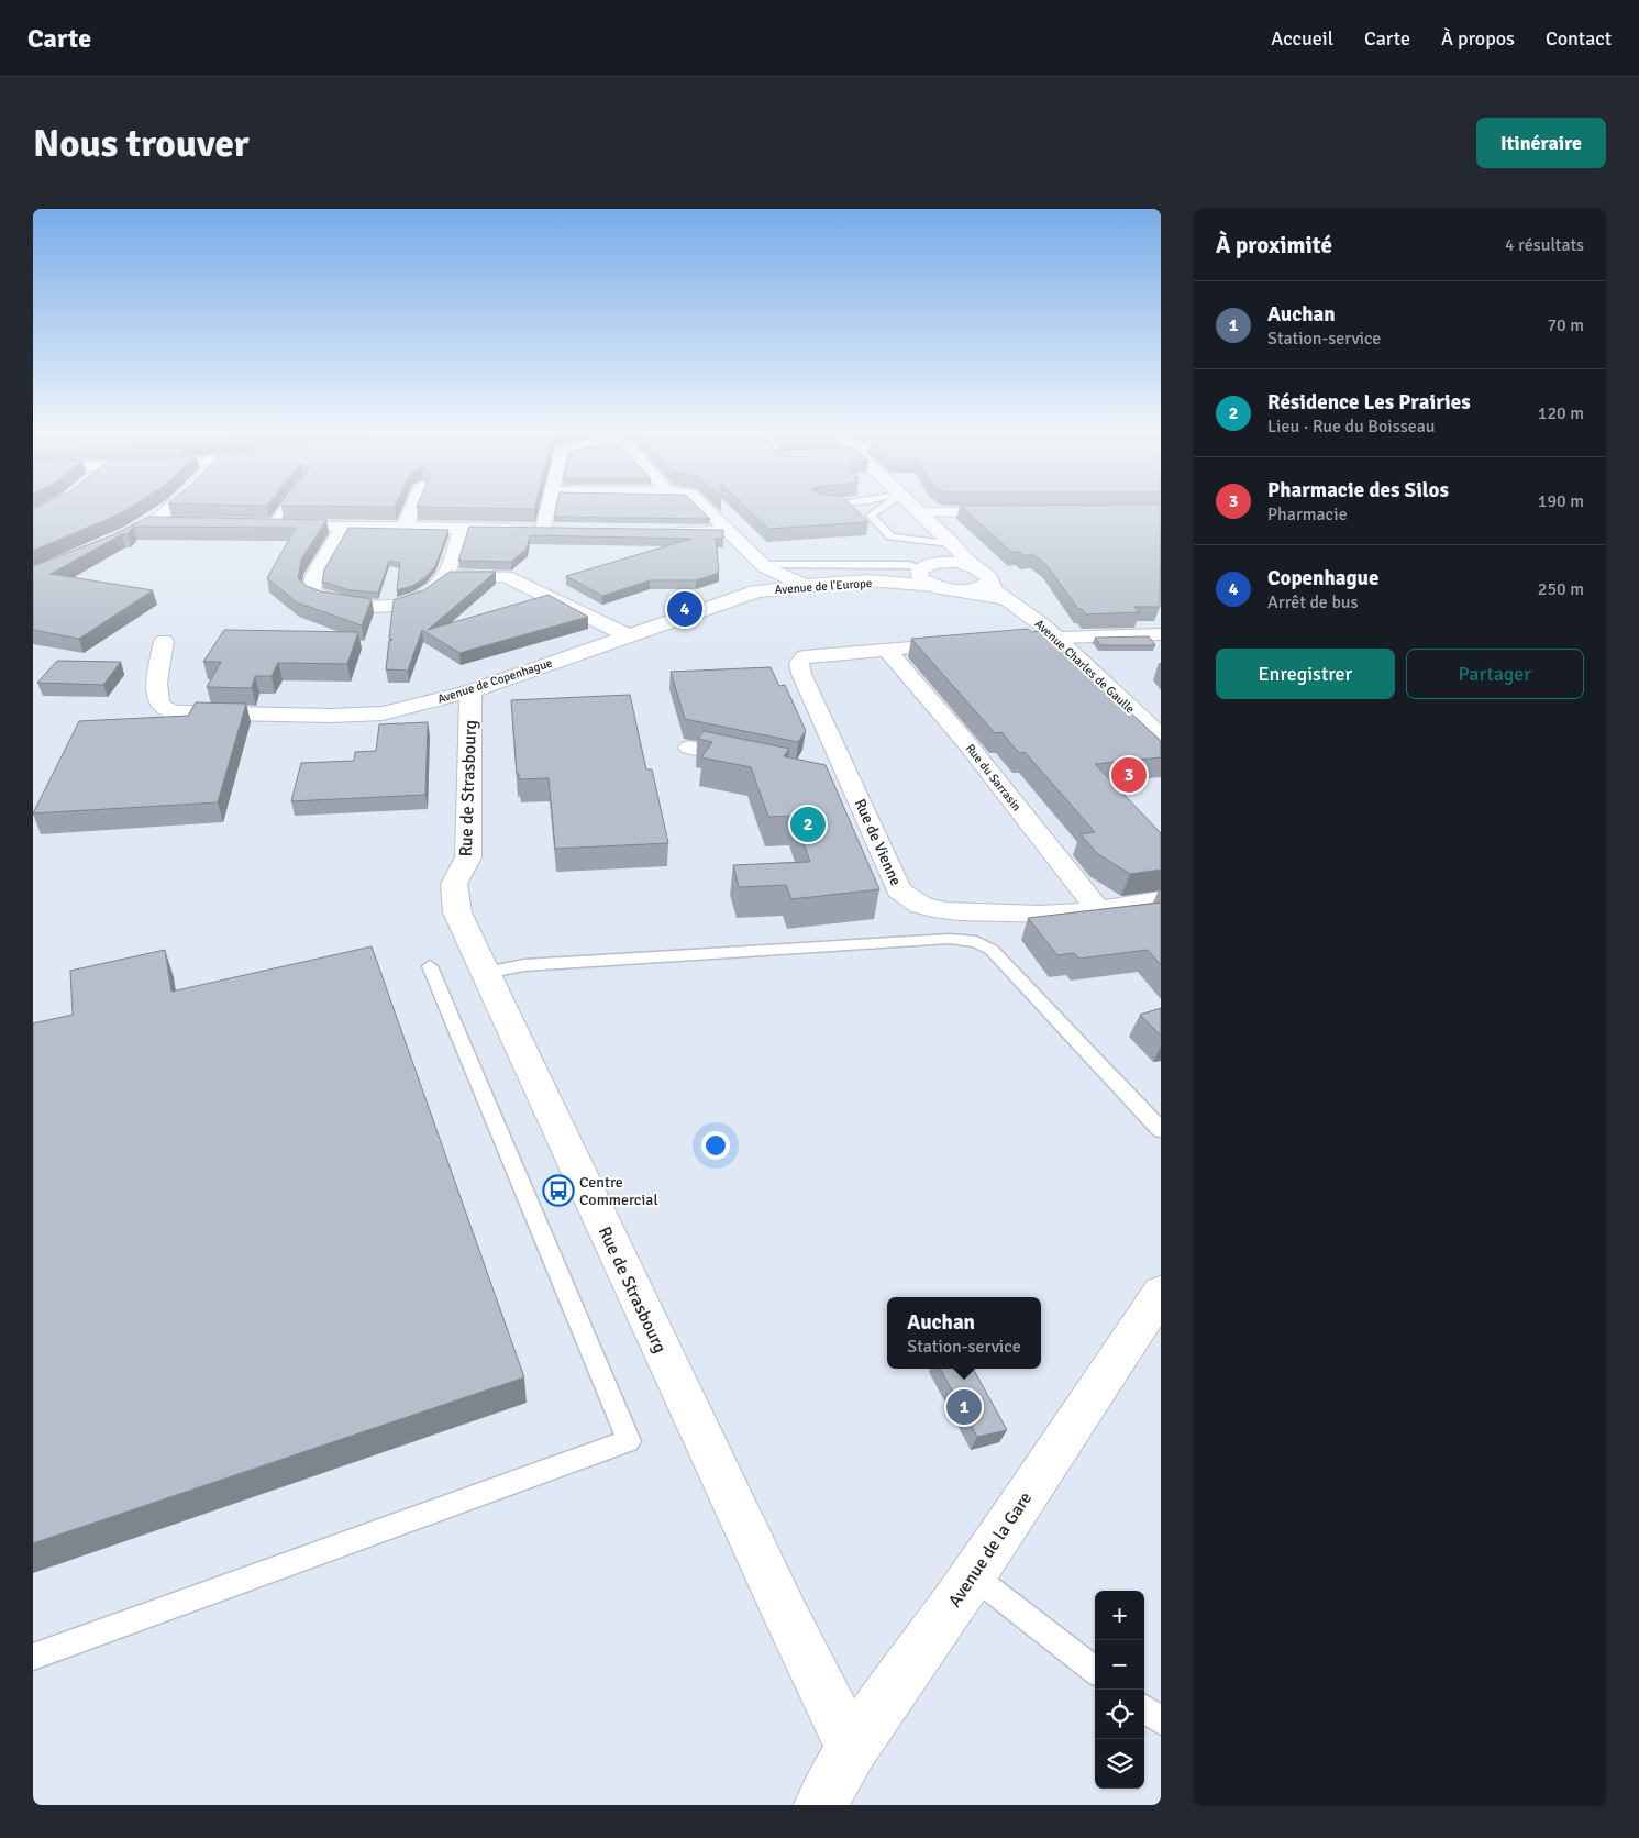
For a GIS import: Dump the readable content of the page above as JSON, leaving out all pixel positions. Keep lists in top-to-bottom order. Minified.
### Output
{"streets":{"street":["Avenue de l'Europe","Avenue Charles de Gaulle","Avenue de Copenhague","Rue du Sarrasin","Rue de Strasbourg","Rue de Vienne","Avenue de la Gare"]},"crossings":[["Avenue de l'Europe","Avenue Charles de Gaulle"],["Avenue de l'Europe","Avenue de Copenhague"],["Avenue de Copenhague","Rue de Strasbourg"],["Rue du Sarrasin","Rue de Vienne"],["Rue de Strasbourg","Avenue de la Gare"]],"places":{"bus stop":["Centre Commercial"]},"page":{"header":"Carte","nav":["Accueil","Carte","À propos","Contact"],"buttons":["Itinéraire",["Enregistrer","Partager"]],"title":"Nous trouver","heading":["À proximité","4 résultats"],"list":[{"mark":"1","name":"Auchan","note":"Station-service","value":"70 m"},{"mark":"2","name":"Résidence Les Prairies","note":"Lieu · Rue du Boisseau","value":"120 m"},{"mark":"3","name":"Pharmacie des Silos","note":"Pharmacie","value":"190 m"},{"mark":"4","name":"Copenhague","note":"Arrêt de bus","value":"250 m"}],"pins":["4","3","2","1"],"popup":["Auchan","Station-service"],"map_buttons":["+","−"]}}
